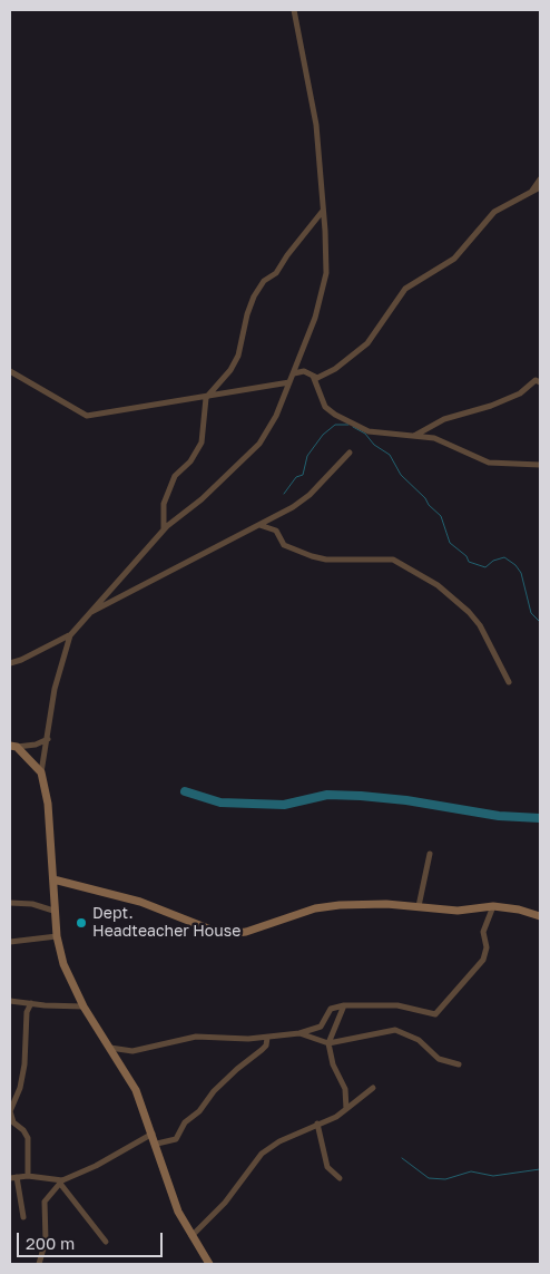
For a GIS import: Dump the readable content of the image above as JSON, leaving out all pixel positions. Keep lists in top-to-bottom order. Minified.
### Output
{"places":["Dept. Headteacher House"],"scale_bar":"200 m"}
